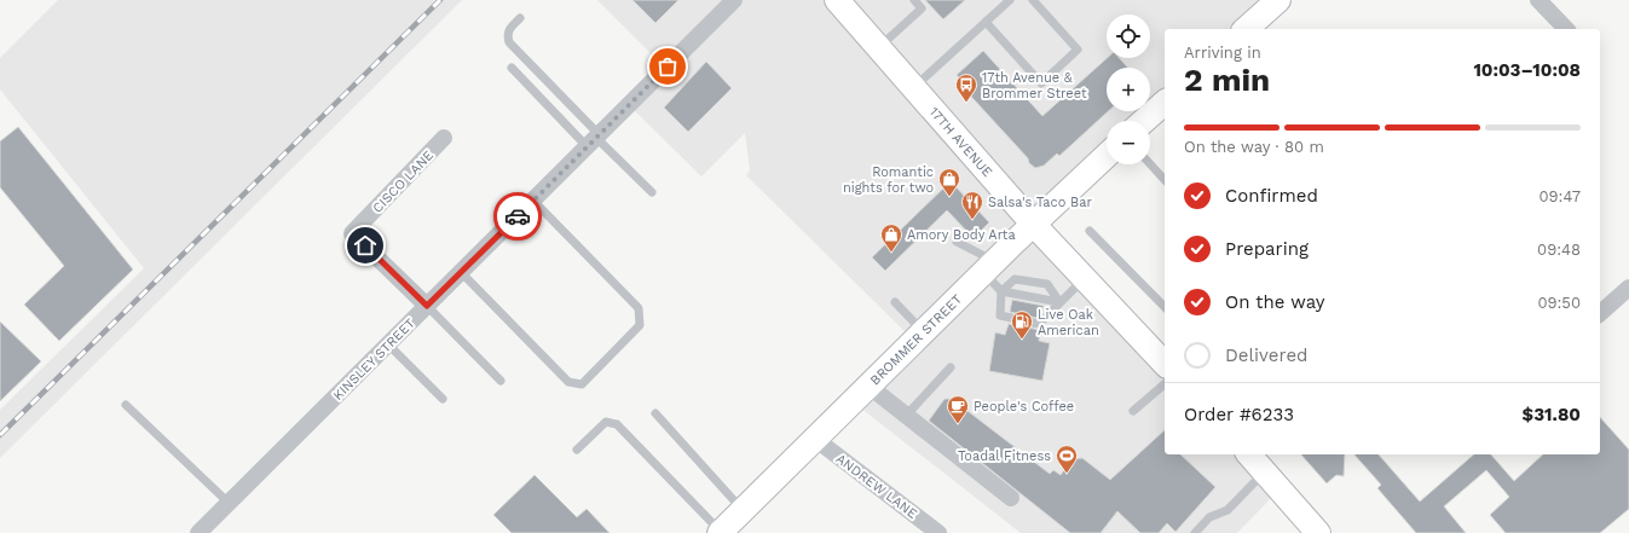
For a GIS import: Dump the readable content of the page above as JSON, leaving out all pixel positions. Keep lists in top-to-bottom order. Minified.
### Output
{"streets":{"main road":["17TH AVENUE","BROMMER STREET"],"street":["CISCO LANE","KINSLEY STREET","ANDREW LANE"]},"crossings":[["17TH AVENUE","BROMMER STREET"],["CISCO LANE","KINSLEY STREET"],["BROMMER STREET","ANDREW LANE"]],"places":{"bus stop":["17th Avenue & Brommer Street"],"shop":["Romantic nights for two","Amory Body Arta"],"restaurant":["Salsa's Taco Bar"],"fuel station":["Live Oak American"],"cafe":["People's Coffee"],"sports":["Toadal Fitness"]},"page":{"map_buttons":["+","−"],"heading":["2 min","Arriving in","10:03–10:08"],"panel":["Order #6233","$31.80"],"bar":"On the way · 80 m","list":[["Confirmed","09:47"],["Preparing","09:48"],["On the way","09:50"],"Delivered"]}}
